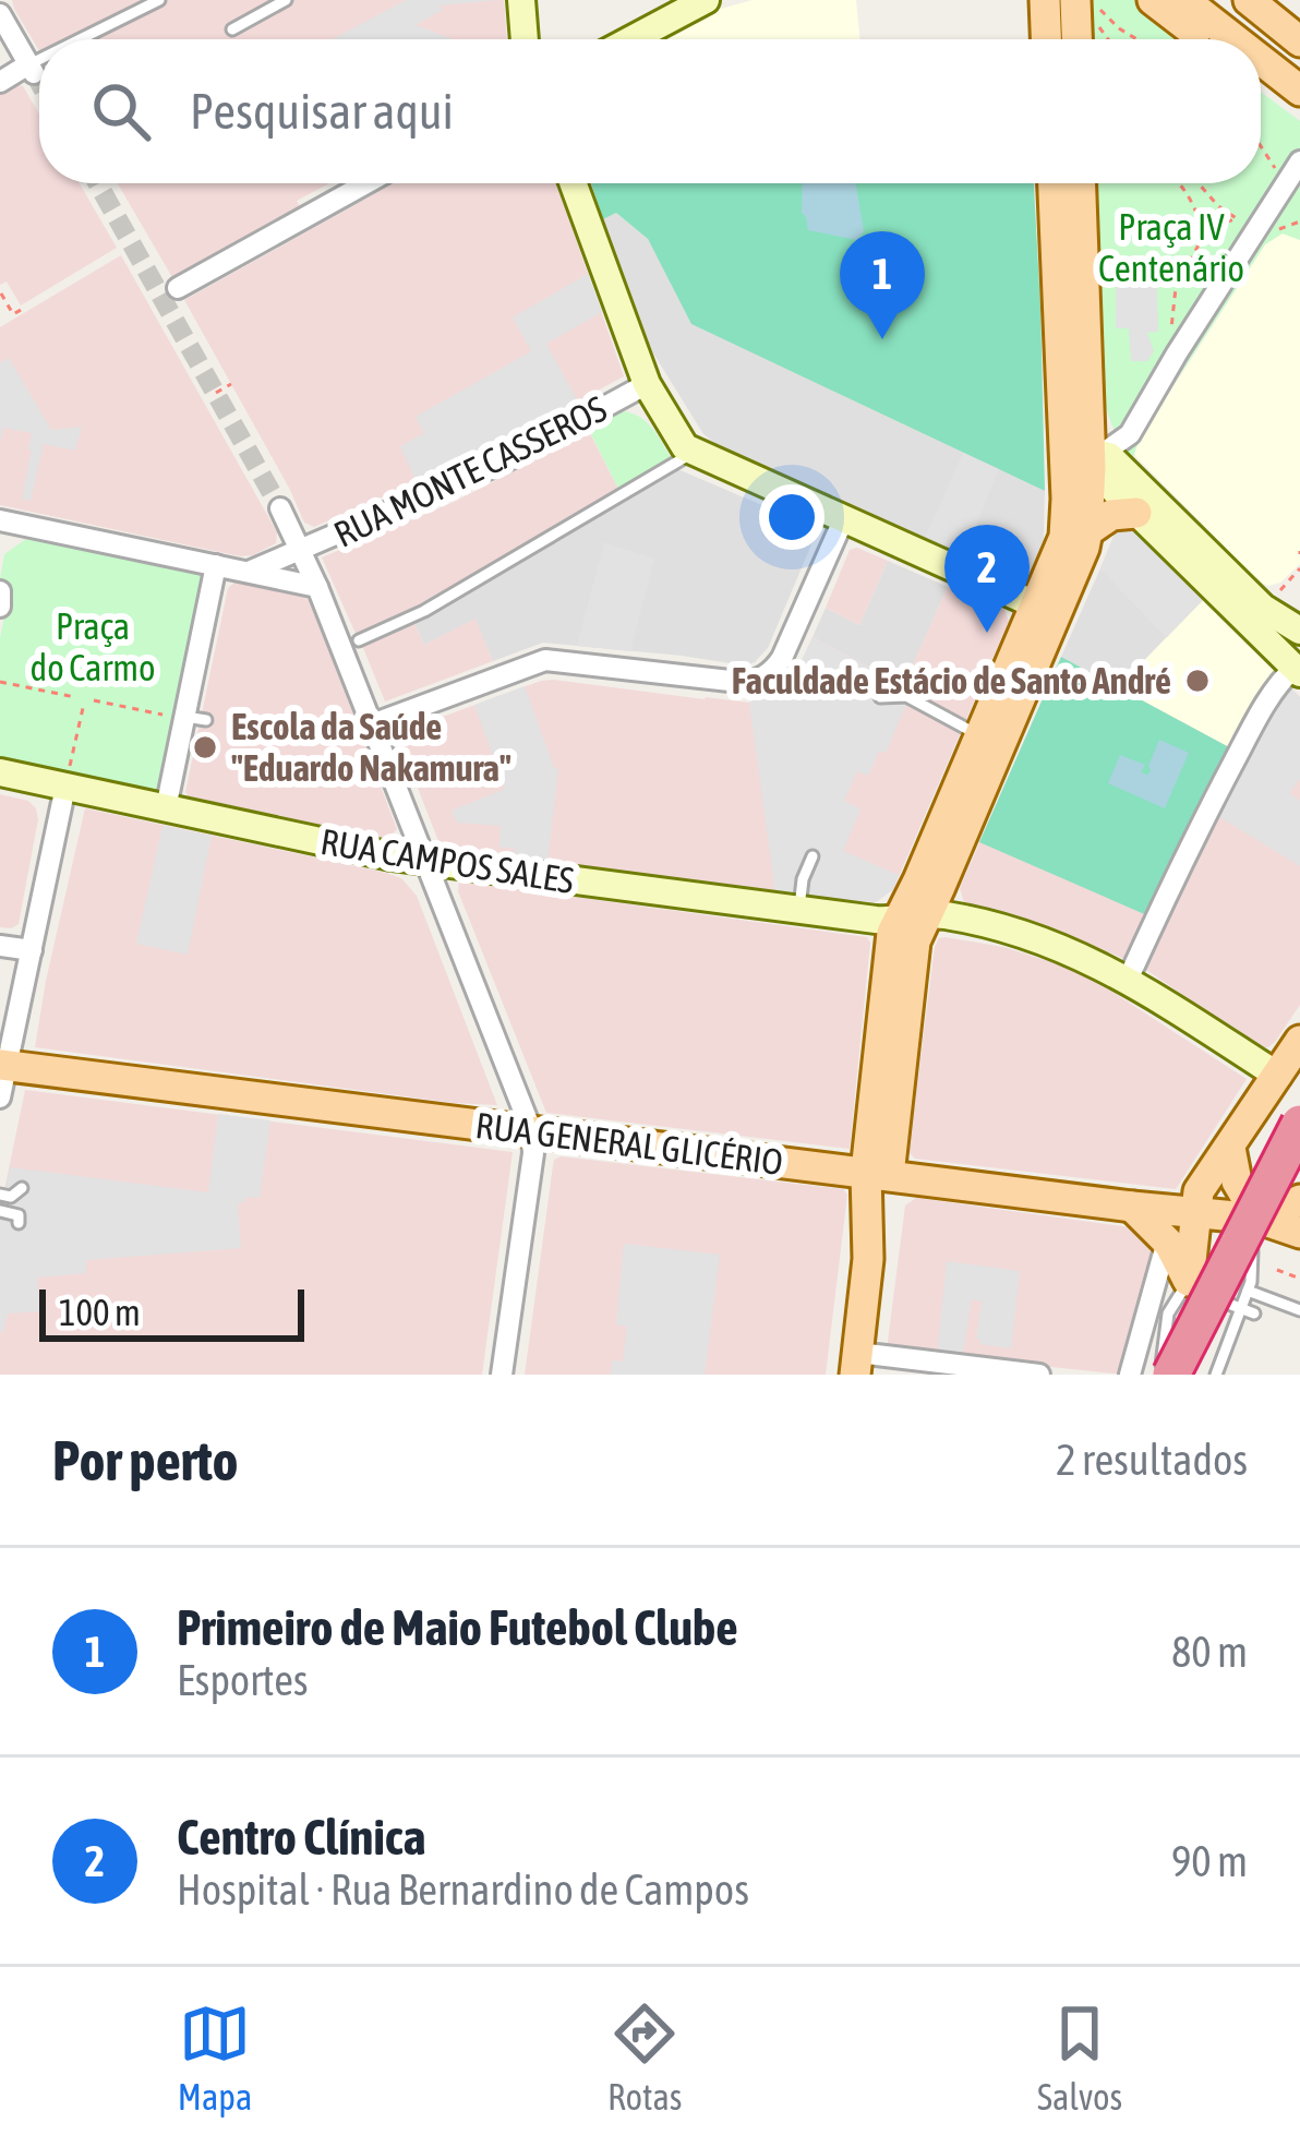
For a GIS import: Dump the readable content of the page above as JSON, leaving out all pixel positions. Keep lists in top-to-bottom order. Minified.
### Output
{"streets":{"main road":["RUA GENERAL GLICÉRIO"],"street":["RUA MONTE CASSEROS","RUA CAMPOS SALES"]},"parks":["Praça IV Centenário","Praça do Carmo"],"places":["Faculdade Estácio de Santo André","Escola da Saúde \"Eduardo Nakamura\""],"scale_bar":"100 m","page":{"search":"Pesquisar aqui","pins":["1","2"],"scale":"100 m","heading":["Por perto","2 resultados"],"list":[{"mark":"1","name":"Primeiro de Maio Futebol Clube","note":"Esportes","value":"80 m"},{"mark":"2","name":"Centro Clínica","note":"Hospital · Rua Bernardino de Campos","value":"90 m"}],"nav":["Mapa","Rotas","Salvos"]}}
